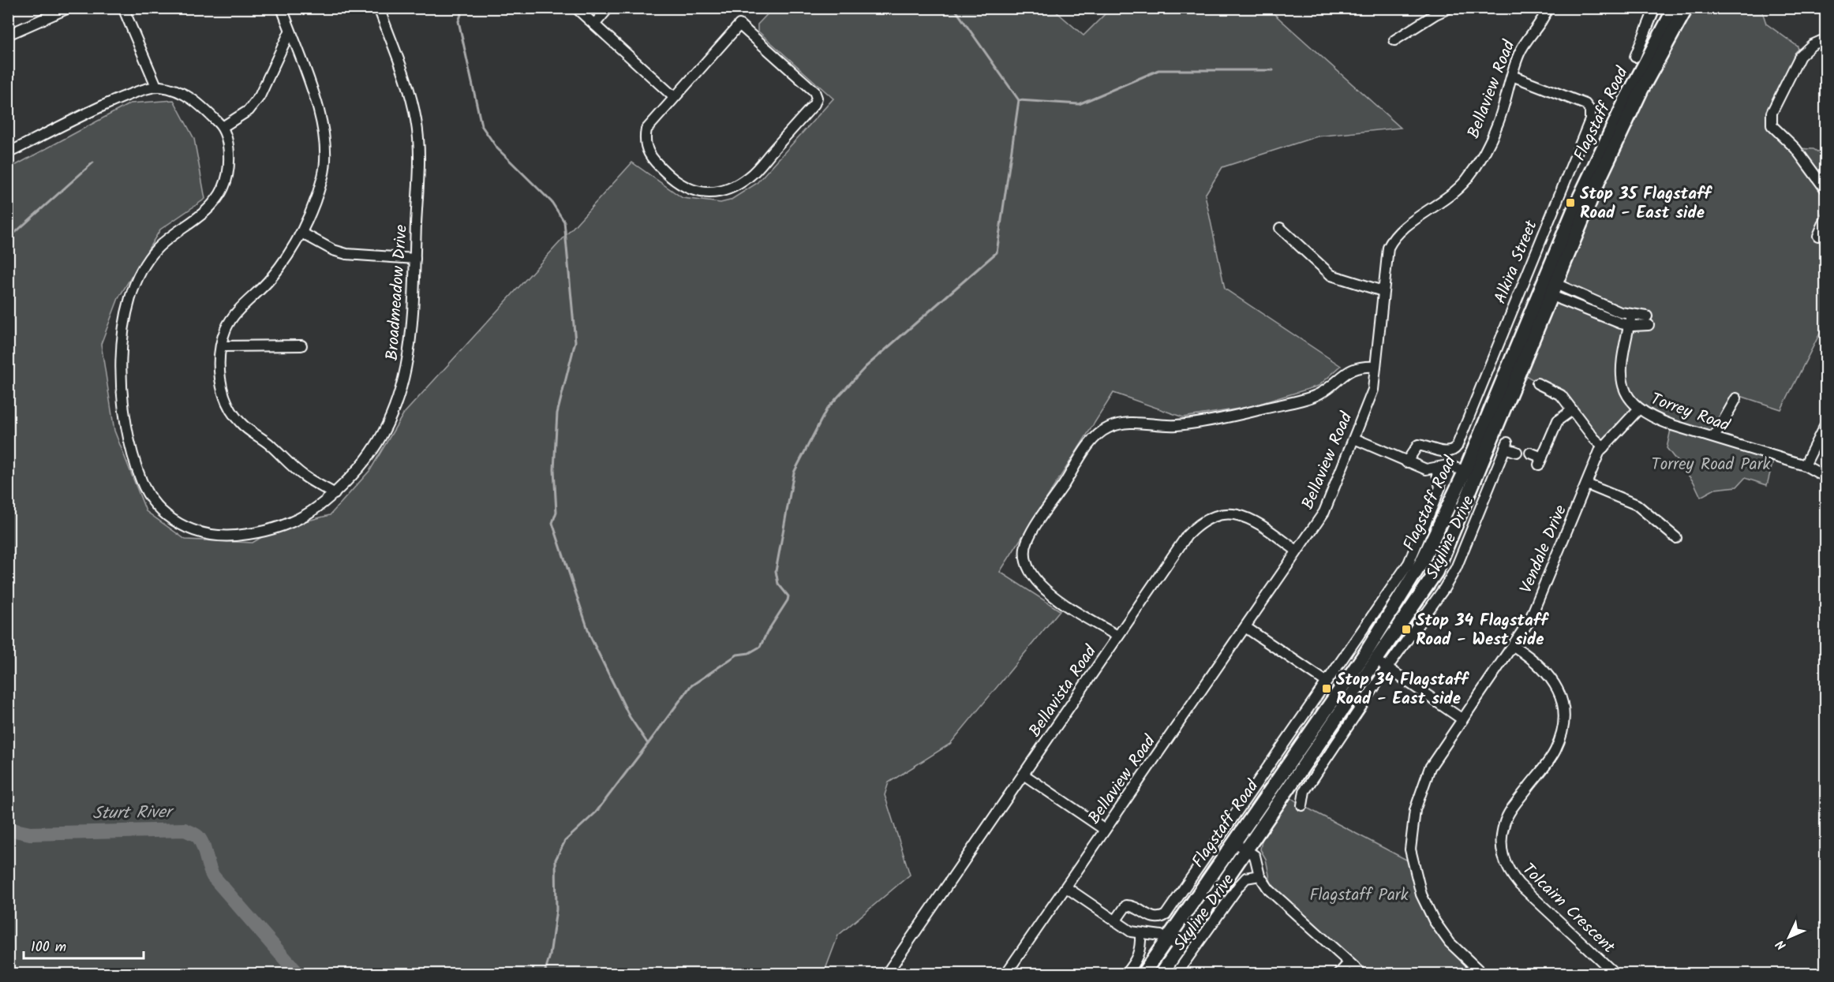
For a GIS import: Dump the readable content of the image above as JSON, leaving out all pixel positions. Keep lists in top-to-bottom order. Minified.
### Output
{"streets":{"main road":["Flagstaff Road"],"street":["Bellaview Road","Alkira Street","Broadmeadow Drive","Torrey Road","Skyline Drive","Vendale Drive","Bellavista Road","Tolcairn Crescent"]},"crossings":[["Bellaview Road","Alkira Street"],["Bellaview Road","Bellavista Road"],["Flagstaff Road","Skyline Drive"],["Torrey Road","Vendale Drive"],["Vendale Drive","Tolcairn Crescent"]],"water":["Sturt River"],"parks":["Torrey Road Park","Flagstaff Park"],"places":{"transit":["Stop 35 Flagstaff Road - East side","Stop 34 Flagstaff Road - West side","Stop 34 Flagstaff Road - East side"]},"scale_bar":"100 m","north":"bottom left"}
